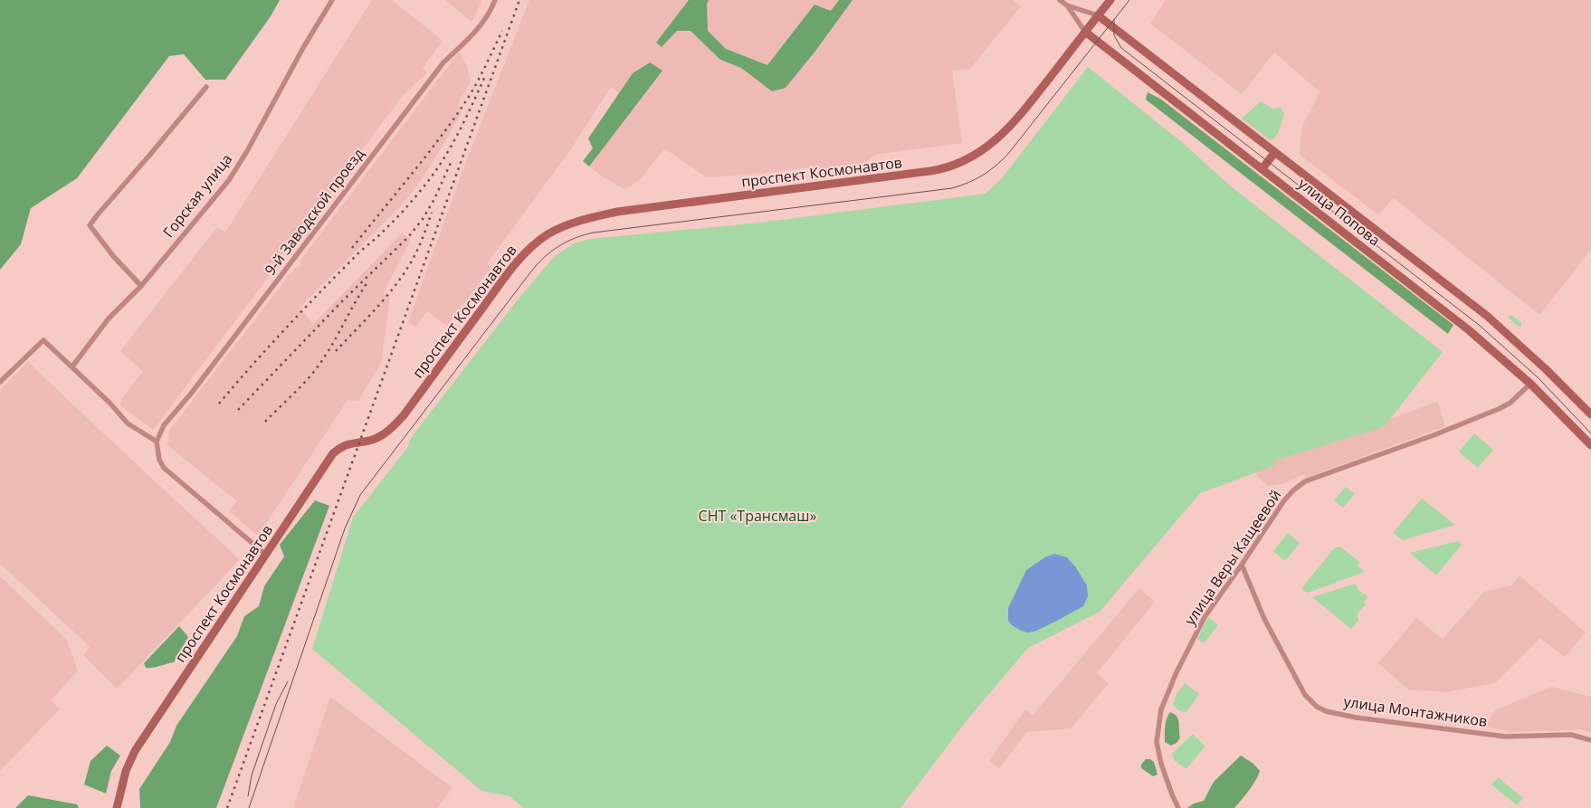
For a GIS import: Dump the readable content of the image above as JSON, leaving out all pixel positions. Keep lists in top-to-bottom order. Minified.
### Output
{"streets":{"main road":["проспект Космонавтов","улица Попова"],"street":["Горская улица","9-й Заводской проезд","улица Веры Кащеевой","улица Монтажников"]},"crossings":[["проспект Космонавтов","улица Попова"],["улица Попова","улица Веры Кащеевой"],["улица Веры Кащеевой","улица Монтажников"]],"parks":["СНТ «Трансмаш»"]}
